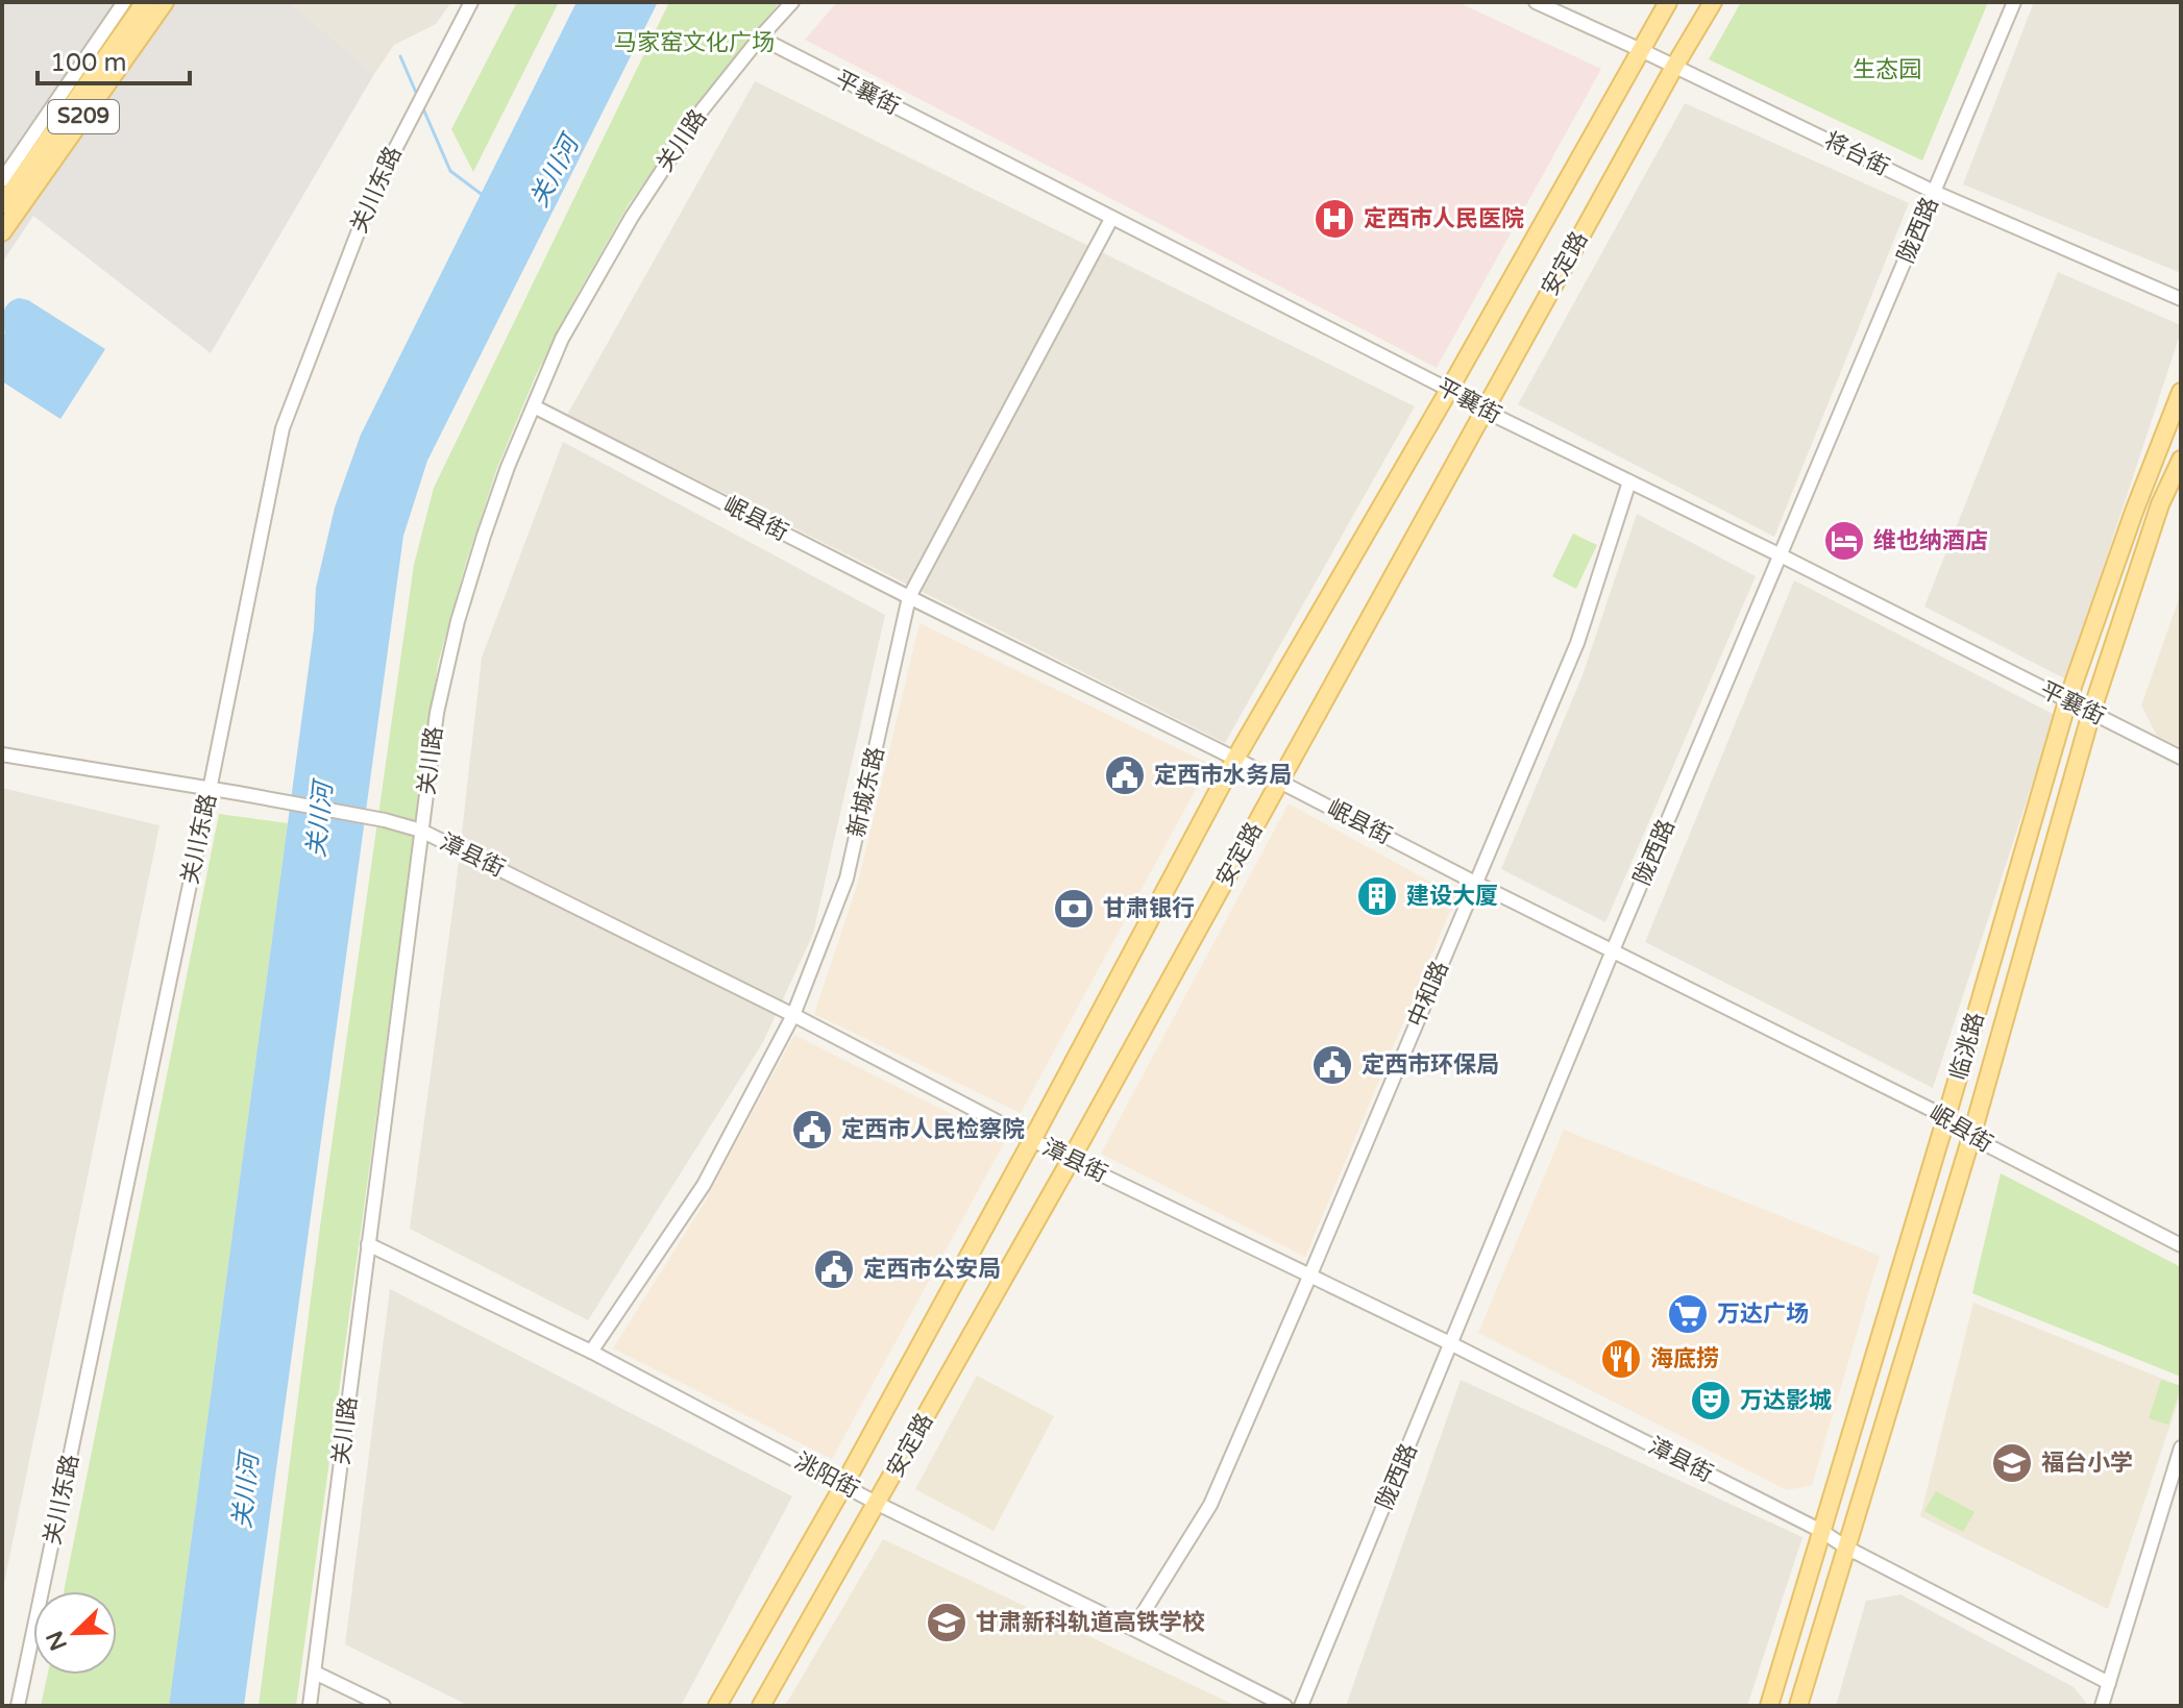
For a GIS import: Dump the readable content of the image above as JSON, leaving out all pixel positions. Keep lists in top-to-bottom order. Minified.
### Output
{"streets":{"main road":["S209","安定路","临洮路"],"street":["平襄街","关川路","将台街","关川东路","陇西路","岷县街","新城东路","漳县街","中和路","洮阳街"]},"crossings":[["平襄街","关川路"],["平襄街","陇西路"],["平襄街","安定路"],["平襄街","新城东路"],["平襄街","中和路"],["平襄街","临洮路"],["关川路","岷县街"],["关川路","漳县街"],["关川路","洮阳街"],["将台街","陇西路"],["将台街","安定路"],["关川东路","漳县街"],["陇西路","岷县街"],["陇西路","漳县街"],["安定路","岷县街"],["安定路","漳县街"],["安定路","洮阳街"],["岷县街","新城东路"],["岷县街","中和路"],["岷县街","临洮路"],["新城东路","漳县街"],["新城东路","洮阳街"],["漳县街","中和路"],["漳县街","临洮路"],["中和路","洮阳街"]],"water":["关川河"],"parks":["马家窑文化广场","生态园"],"places":{"hospital":["定西市人民医院"],"hotel":["维也纳酒店"],"public building":["定西市水务局","定西市环保局","定西市人民检察院","定西市公安局"],"building":["建设大厦"],"bank":["甘肃银行"],"supermarket":["万达广场"],"restaurant":["海底捞"],"theatre":["万达影城"],"school or university":["福台小学","甘肃新科轨道高铁学校"]},"scale_bar":"100 m","north":"bottom left"}
